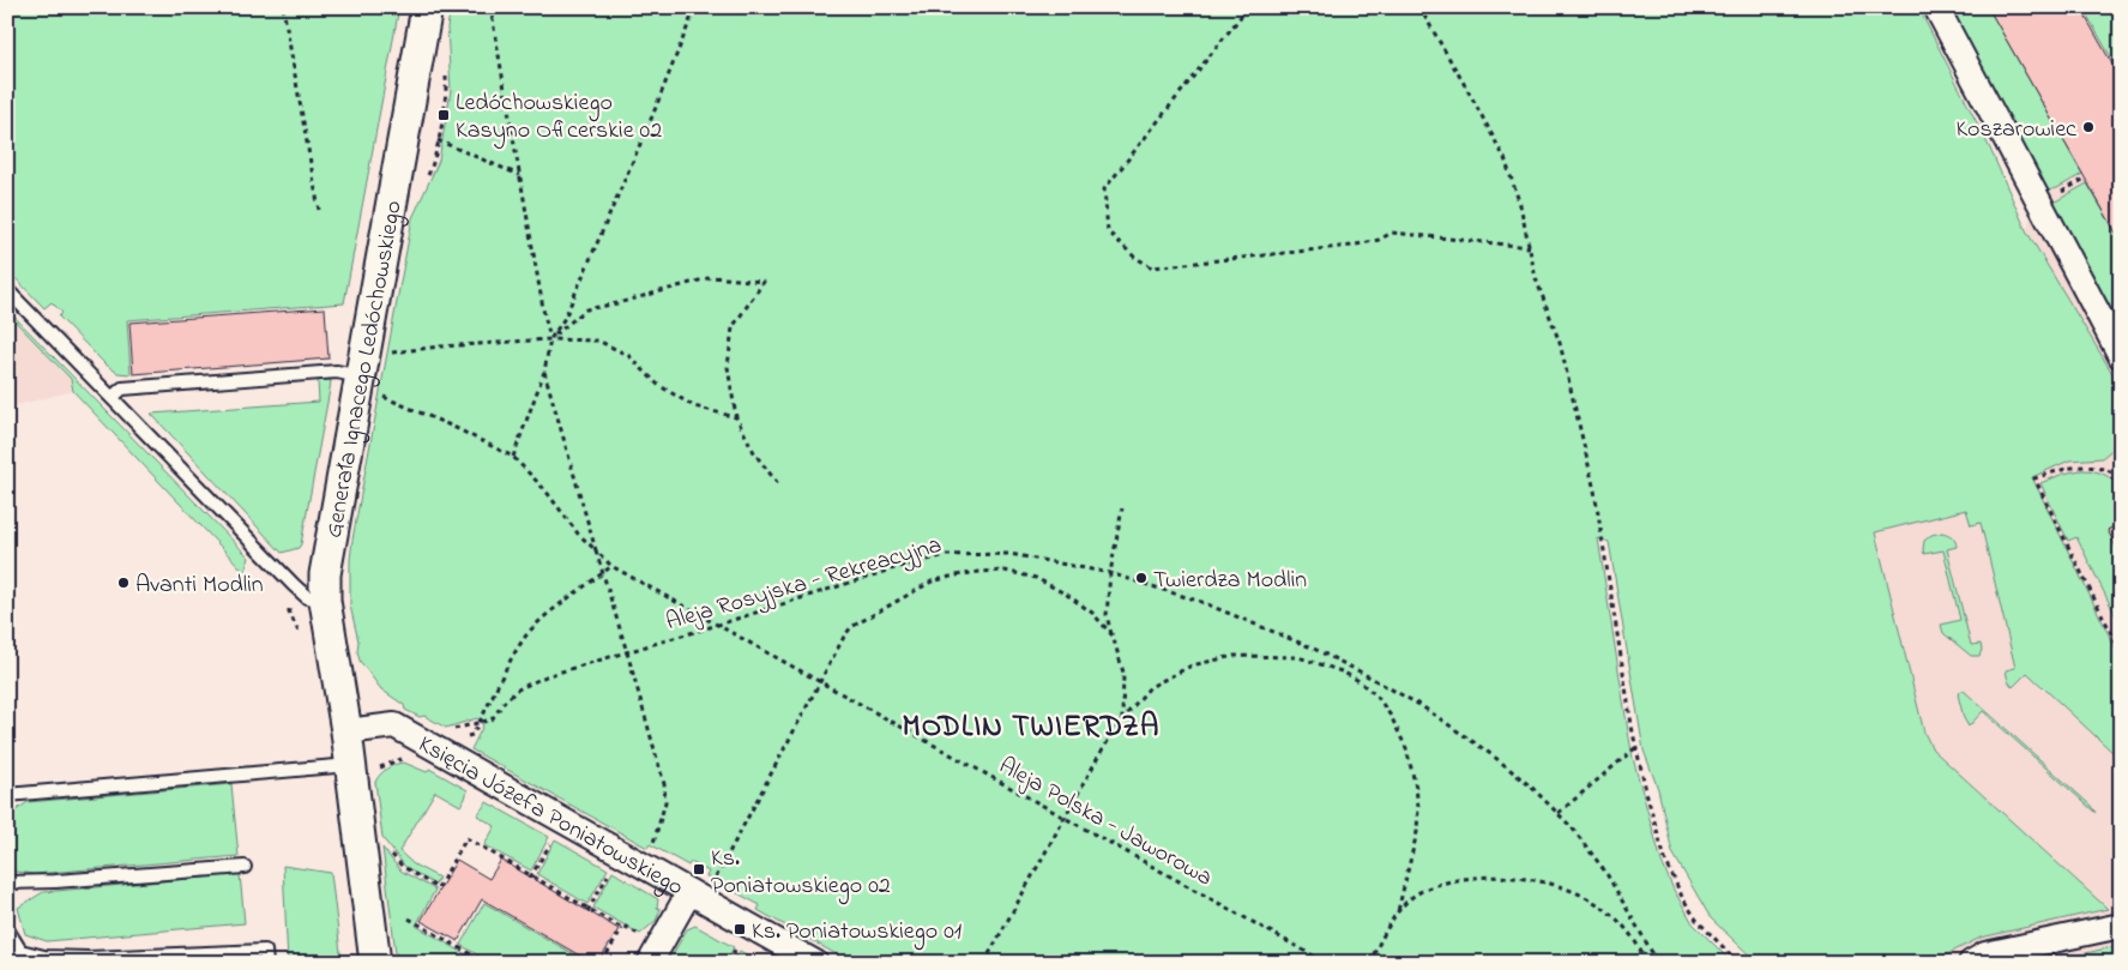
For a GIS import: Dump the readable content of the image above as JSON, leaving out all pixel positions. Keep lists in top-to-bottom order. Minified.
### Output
{"streets":{"street":["Generała Ignacego Ledóchowskiego","Księcia Józefa Poniatowskiego"],"path":["Aleja Rosyjska - Rekreacyjna","Aleja Polska - Jaworowa"]},"crossings":[["Generała Ignacego Ledóchowskiego","Księcia Józefa Poniatowskiego"],["Aleja Rosyjska - Rekreacyjna","Księcia Józefa Poniatowskiego"],["Aleja Rosyjska - Rekreacyjna","Aleja Polska - Jaworowa"]],"districts":["MODLIN TWIERDZA"],"places":{"transit":["Ledóchowskiego Kasyno Oficerskie 02","Ks. Poniatowskiego 02","Ks. Poniatowskiego 01"],"other":["Koszarowiec","Twierdza Modlin","Avanti Modlin"]}}
